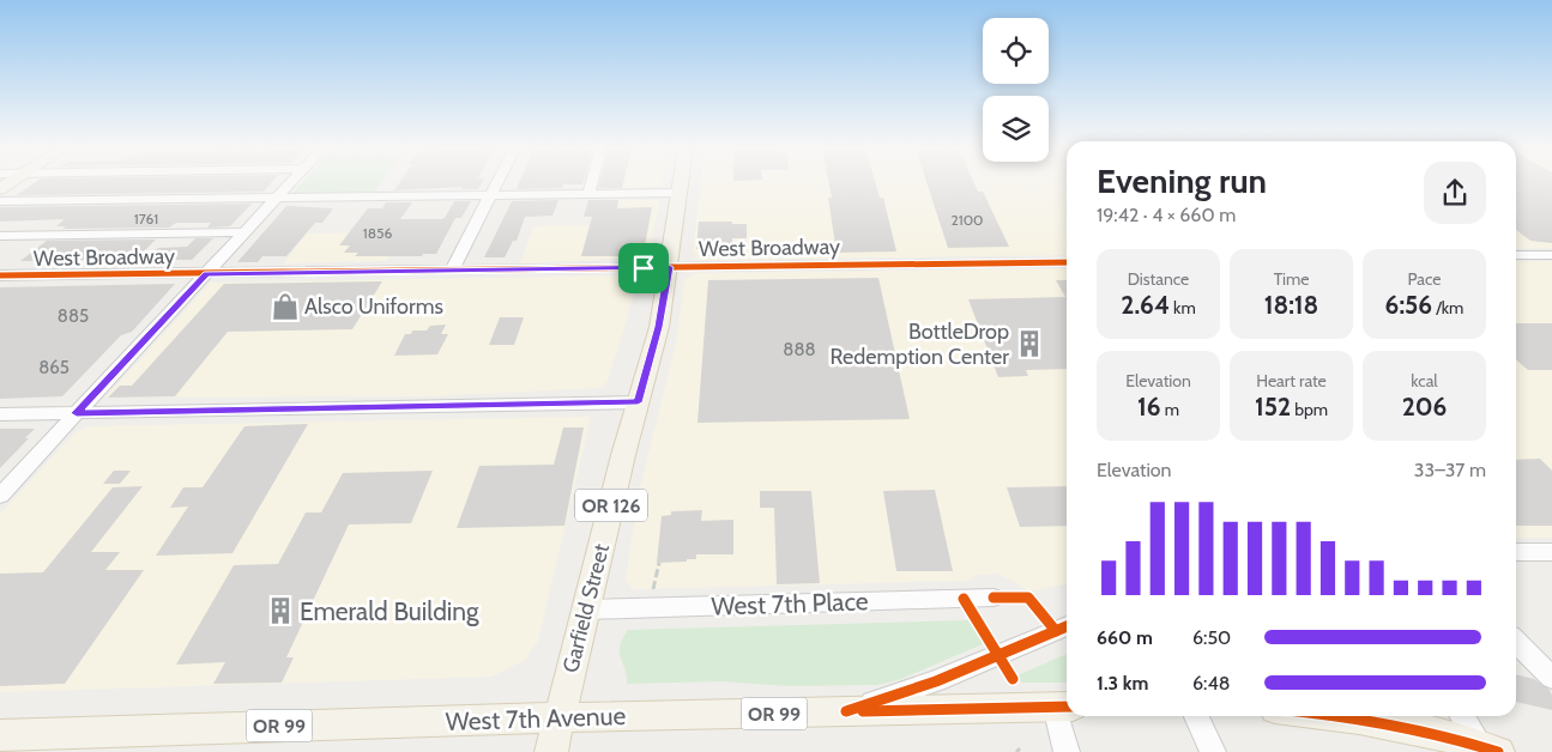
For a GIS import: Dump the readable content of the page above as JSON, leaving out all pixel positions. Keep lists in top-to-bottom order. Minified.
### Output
{"streets":{"main road":["OR 126","Garfield Street","OR 99","West 7th Avenue"],"street":["West Broadway","West 7th Place"]},"crossings":[["West Broadway","Garfield Street"],["West 7th Place","Garfield Street"],["Garfield Street","West 7th Avenue"]],"places":{"shop":["Alsco Uniforms"],"building":["BottleDrop Redemption Center","Emerald Building"]},"house_numbers":["1761","2100","1856","885","888","865"],"page":{"heading":["Evening run","19:42 · 4 × 660 m"],"stats":[["Distance","2.64 km"],["Time","18:18"],["Pace","6:56 /km"],["Elevation","16 m"],["Heart rate","152 bpm"],["kcal","206"]],"chart":["Elevation","33–37 m"],"list":[{"name":"660 m","note":"6:50"},{"name":"1.3 km","note":"6:48"}]}}
